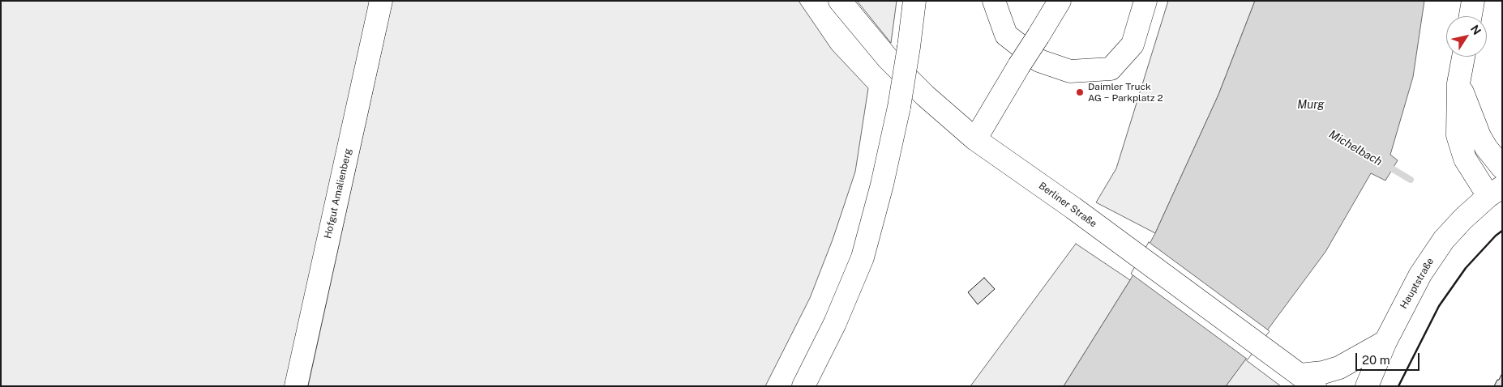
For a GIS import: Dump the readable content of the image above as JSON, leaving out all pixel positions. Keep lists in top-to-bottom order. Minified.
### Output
{"streets":{"main road":["Hofgut Amalienberg","Berliner Straße","Hauptstraße"]},"water":["Murg","Michelbach"],"places":["Daimler Truck AG − Parkplatz 2"],"scale_bar":"20 m","north":"top right"}
